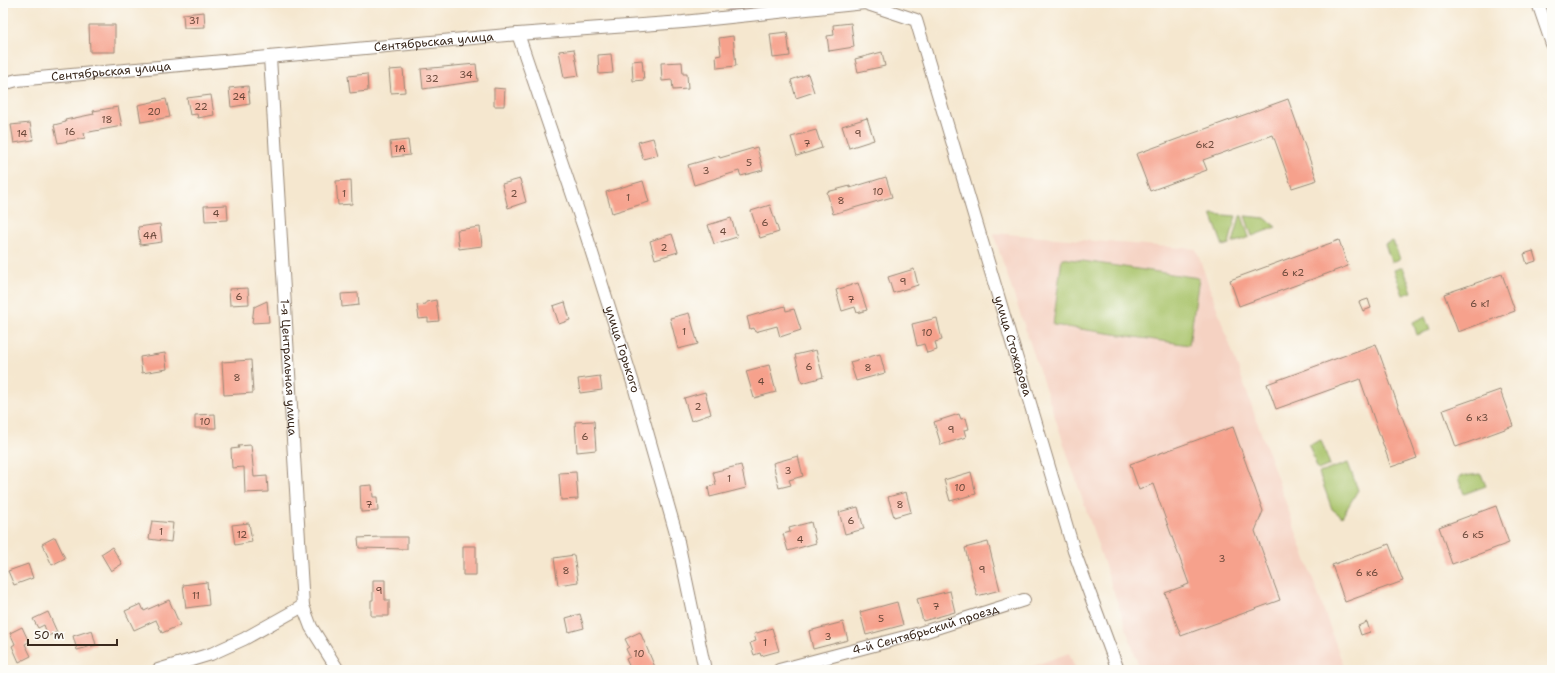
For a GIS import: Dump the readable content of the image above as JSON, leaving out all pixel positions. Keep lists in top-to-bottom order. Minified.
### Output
{"streets":{"street":["Сентябрьская улица","улица Стожарова","улица Горького","1-я Центральная улица","4-й Сентябрьский проезд"]},"crossings":[["Сентябрьская улица","улица Стожарова"],["Сентябрьская улица","улица Горького"],["Сентябрьская улица","1-я Центральная улица"]],"house_numbers":["31","34","32","24","22","20","18","16","14","9","7","6к2","1А","5","3","10","1","2","1","8","4","6","4","4А","2","6 к2","9","6","7","6 к1","1","10","6","8","8","4","2","6 к3","10","9","6","3","1","10","7","8","6","1","12","6 к5","4","3","9","8","6 к6","9","11","7","5","3","1","10"],"scale_bar":"50 m"}
